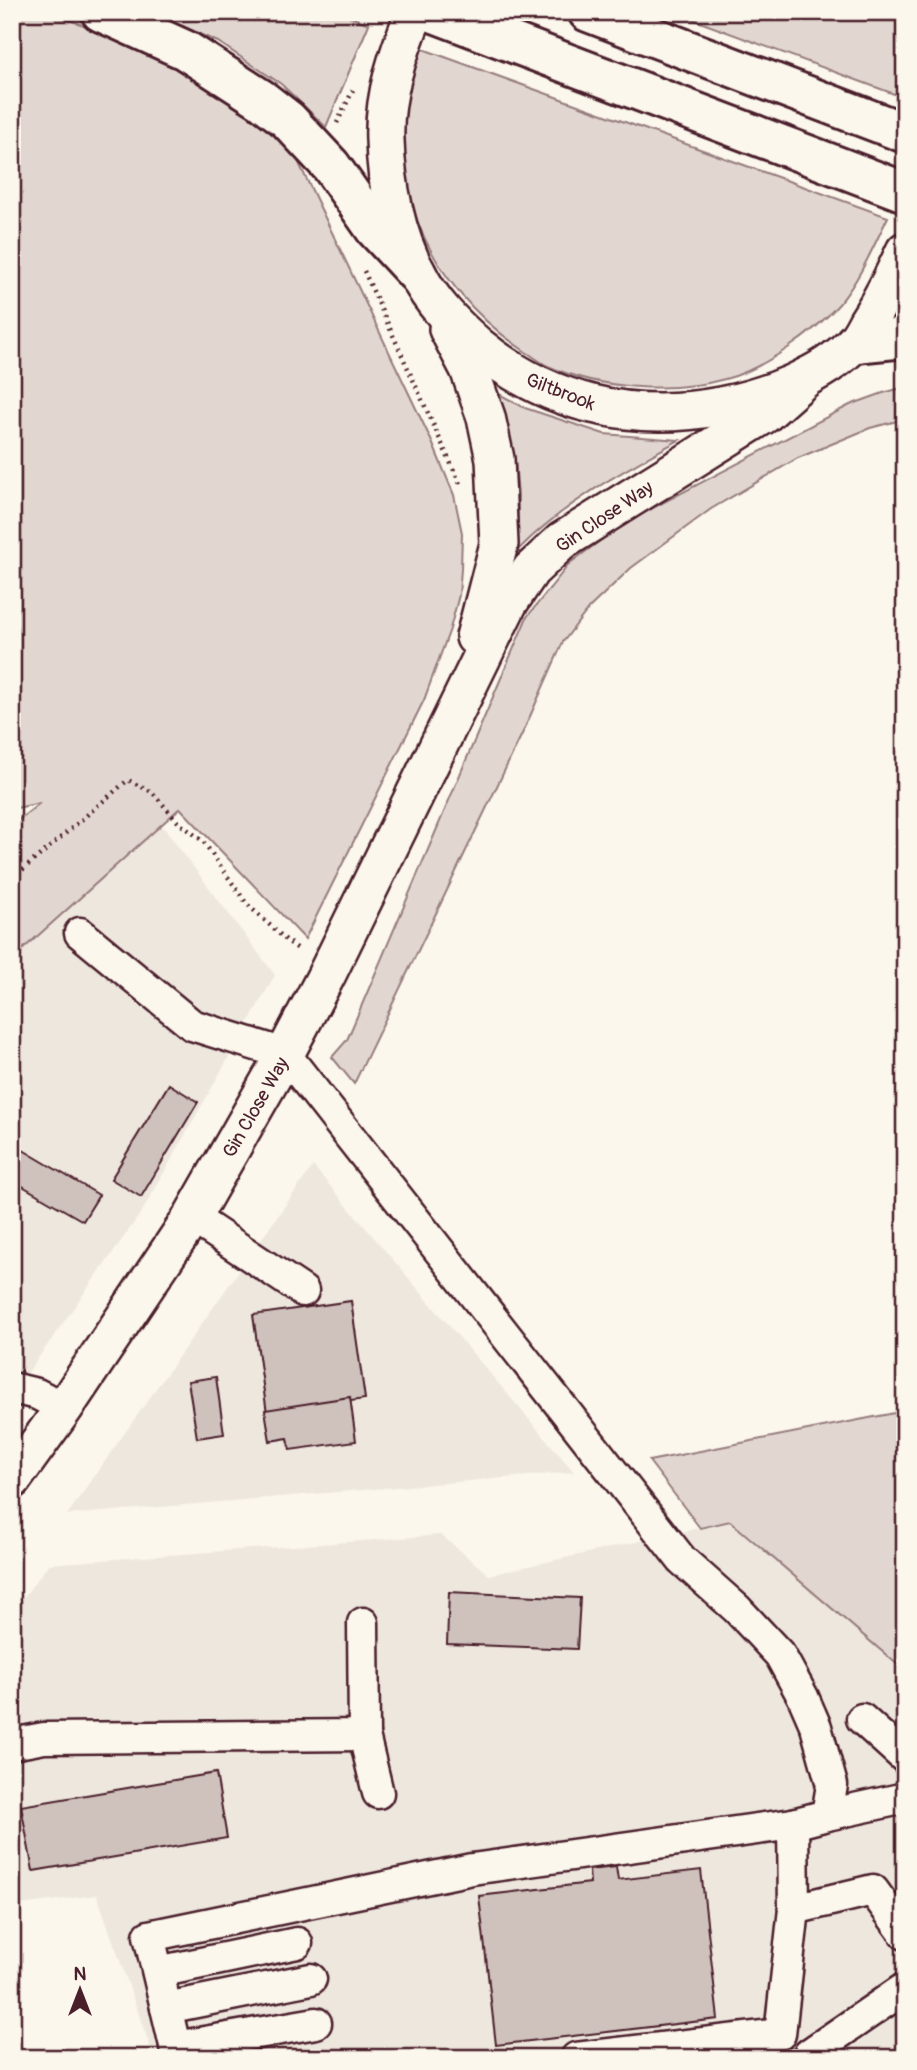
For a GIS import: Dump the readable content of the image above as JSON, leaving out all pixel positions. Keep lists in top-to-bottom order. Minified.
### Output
{"streets":{"main road":["Giltbrook","Gin Close Way"]},"crossings":[["Giltbrook","Gin Close Way"]],"north":"top"}
